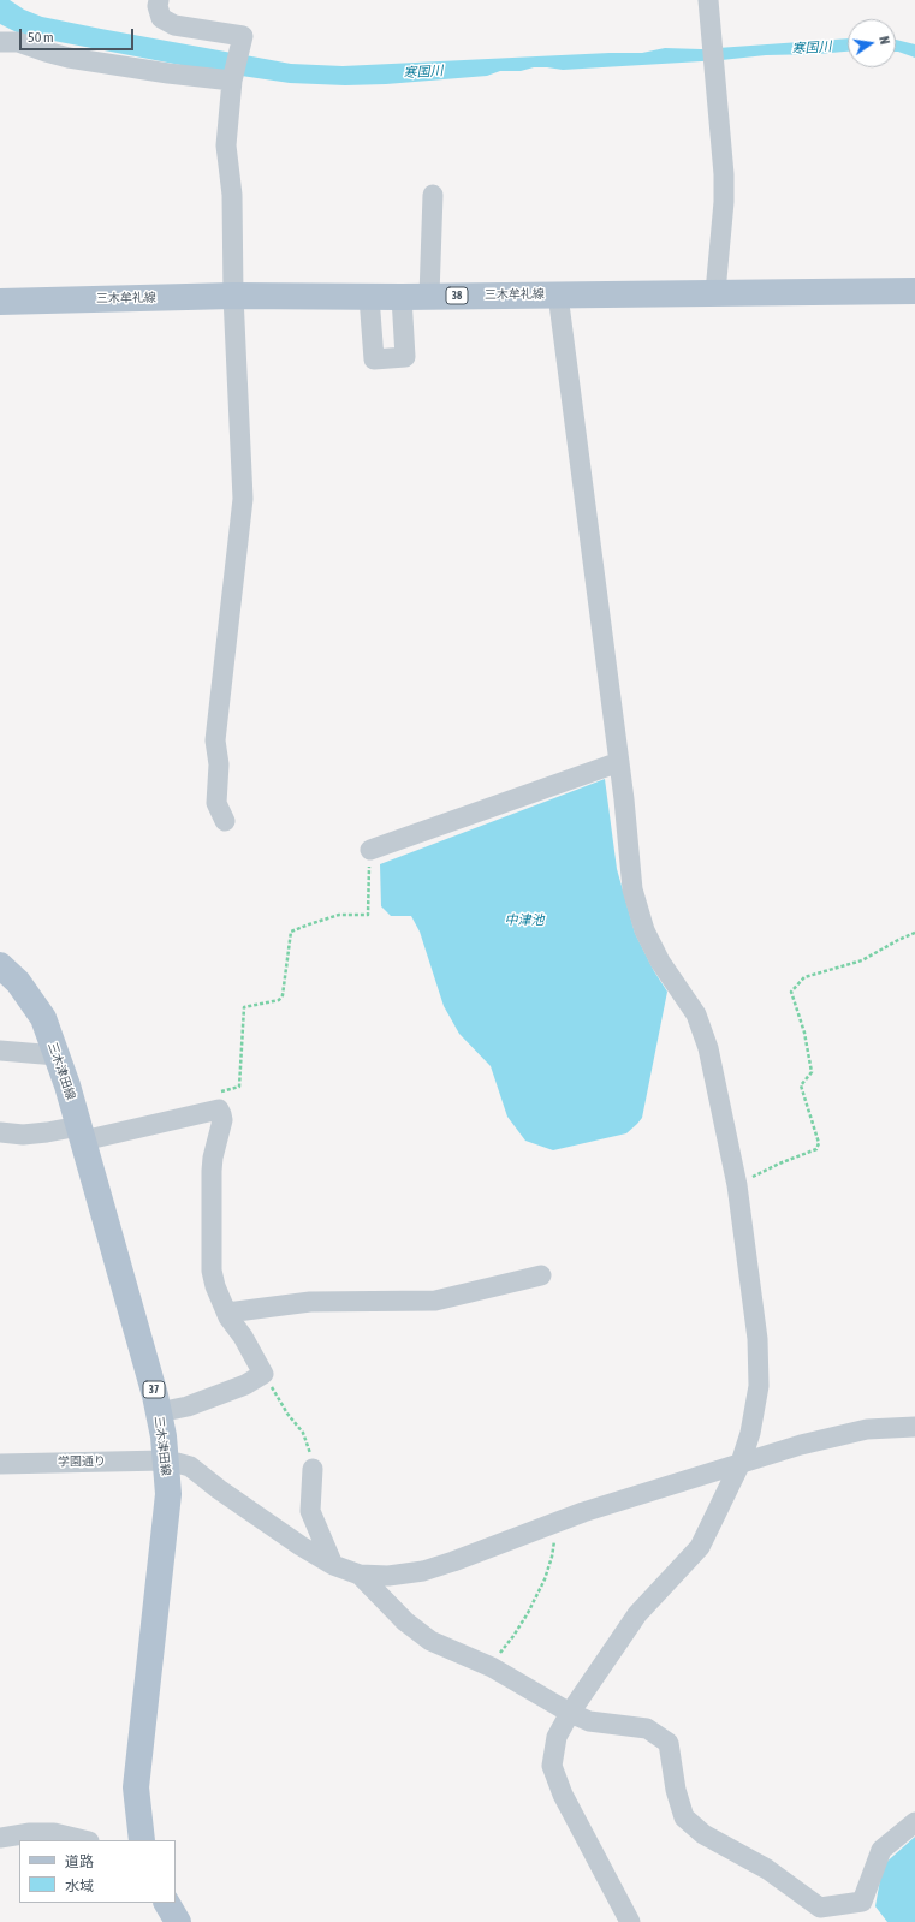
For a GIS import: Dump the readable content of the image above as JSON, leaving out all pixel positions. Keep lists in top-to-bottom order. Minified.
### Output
{"streets":{"main road":["三木牟礼線","38","三木津田線","37"],"street":["学園通り"]},"crossings":[["三木津田線","学園通り"]],"water":["寒国川","中津池"],"legend":["道路","水域"],"scale_bar":"50 m","north":"right"}
